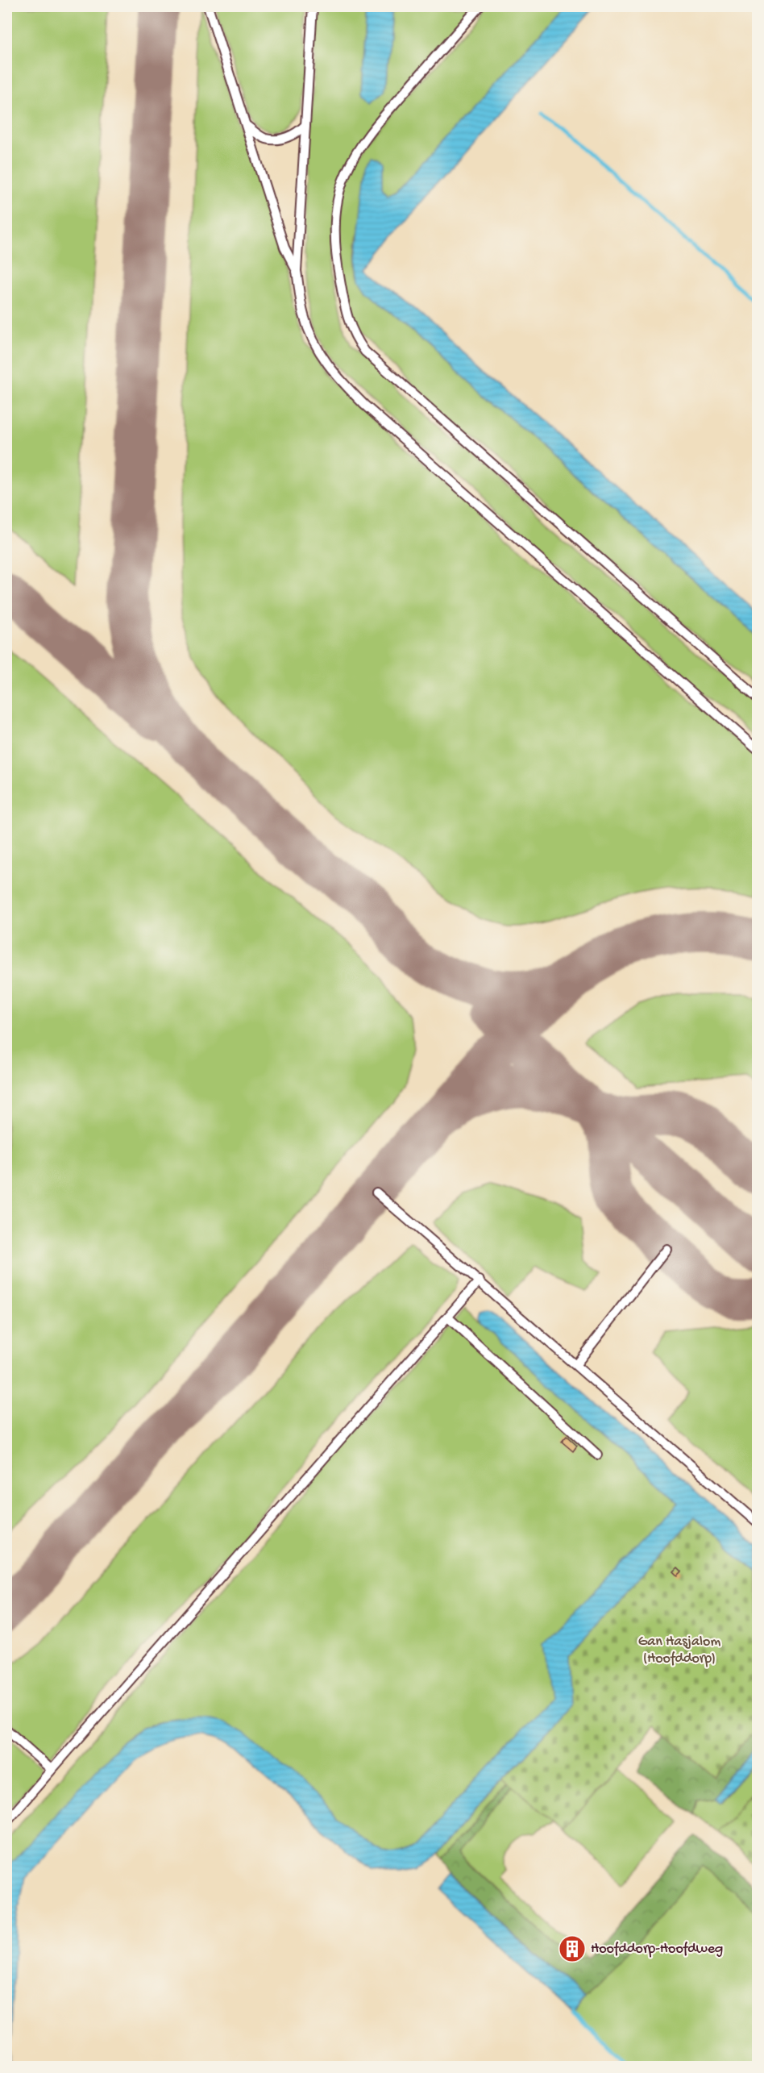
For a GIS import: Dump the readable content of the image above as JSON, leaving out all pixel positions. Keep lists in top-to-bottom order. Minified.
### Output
{"parks":["Gan Hasjalom (Hoofddorp)"],"places":{"building":["Hoofddorp-Hoofdweg"]}}
